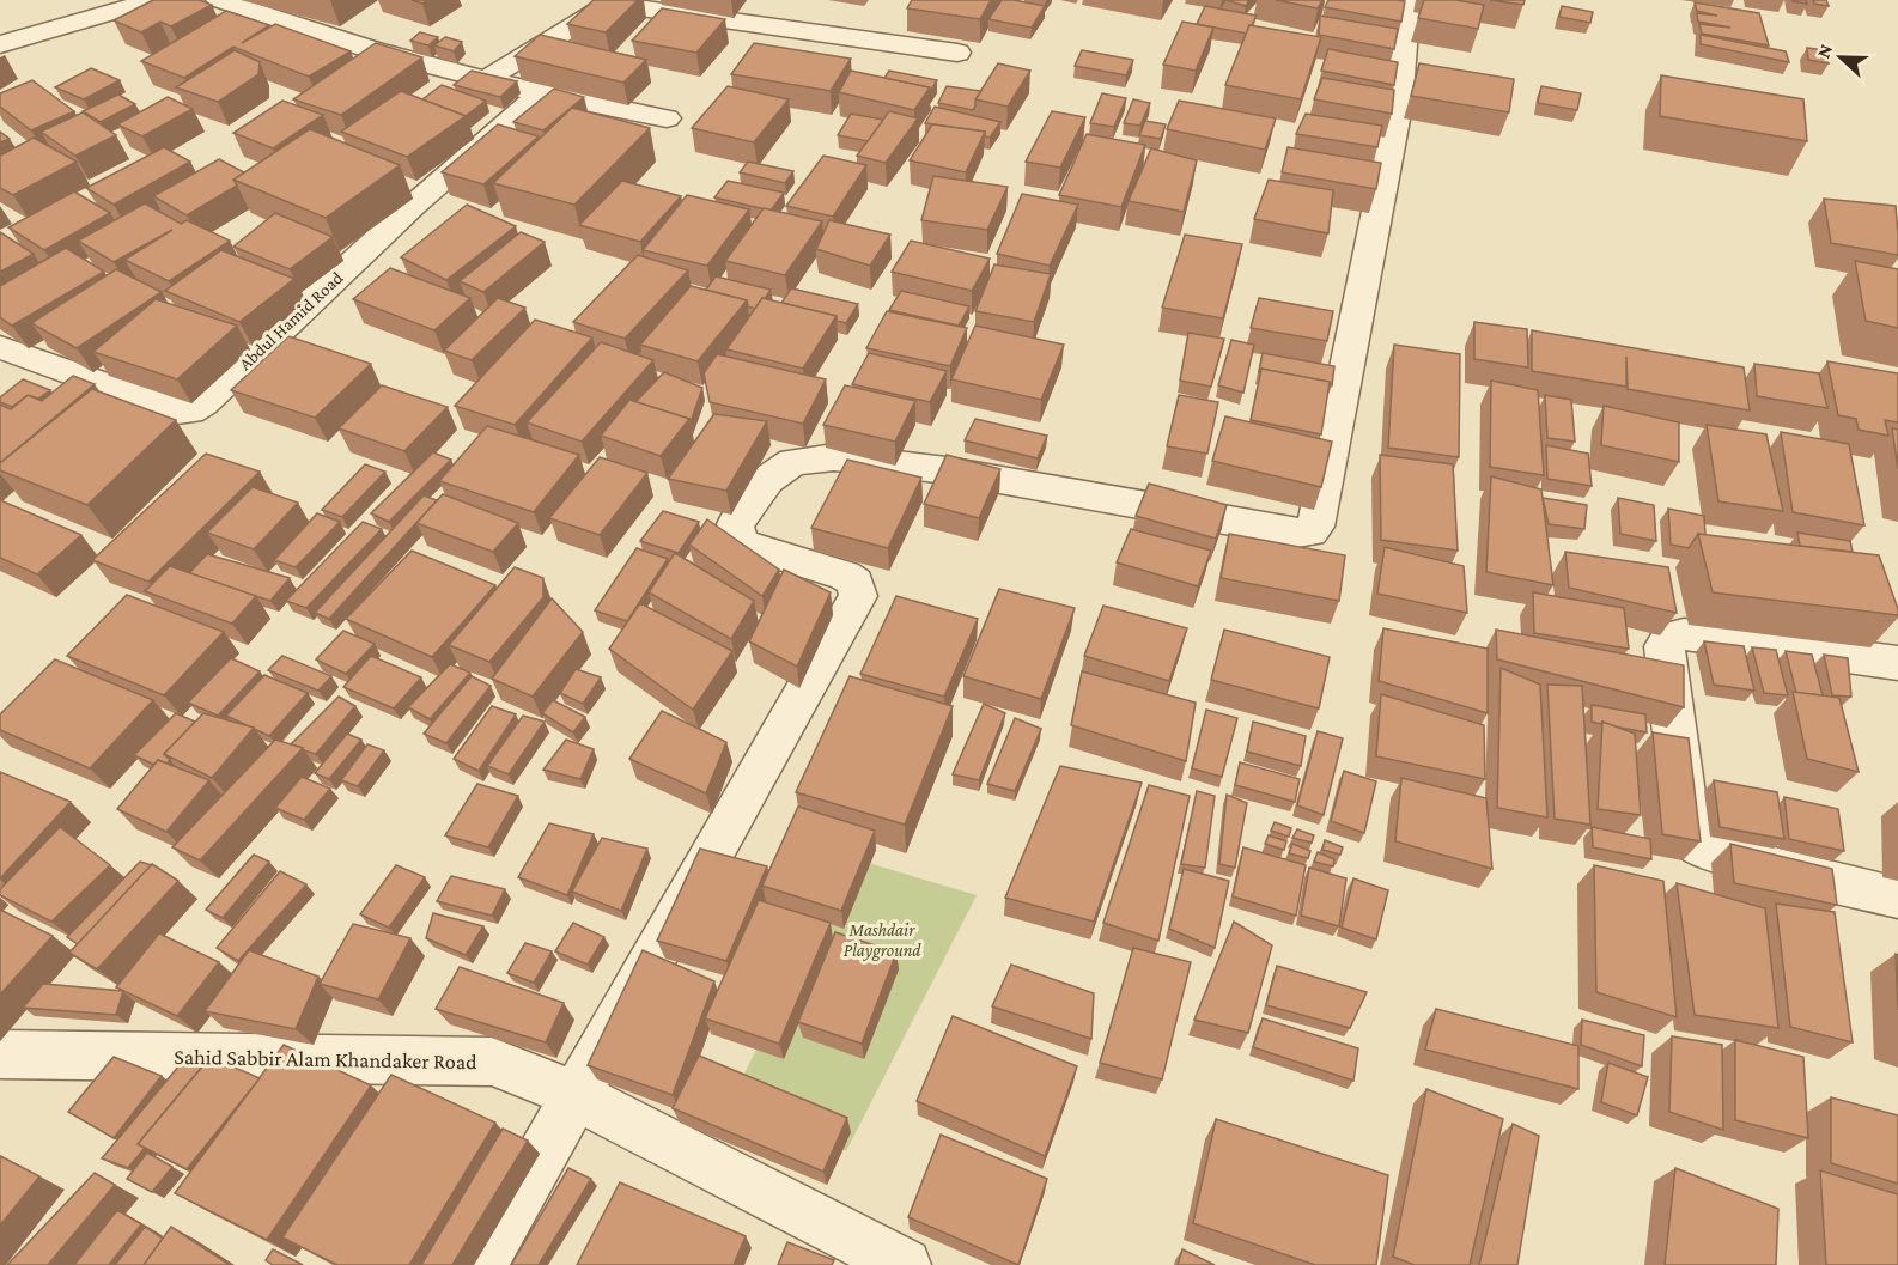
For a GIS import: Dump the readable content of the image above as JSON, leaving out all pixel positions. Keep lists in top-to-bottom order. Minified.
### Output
{"streets":{"street":["Abdul Hamid Road","Sahid Sabbir Alam Khandaker Road"]},"parks":["Mashdair Playground"],"north":"left"}
